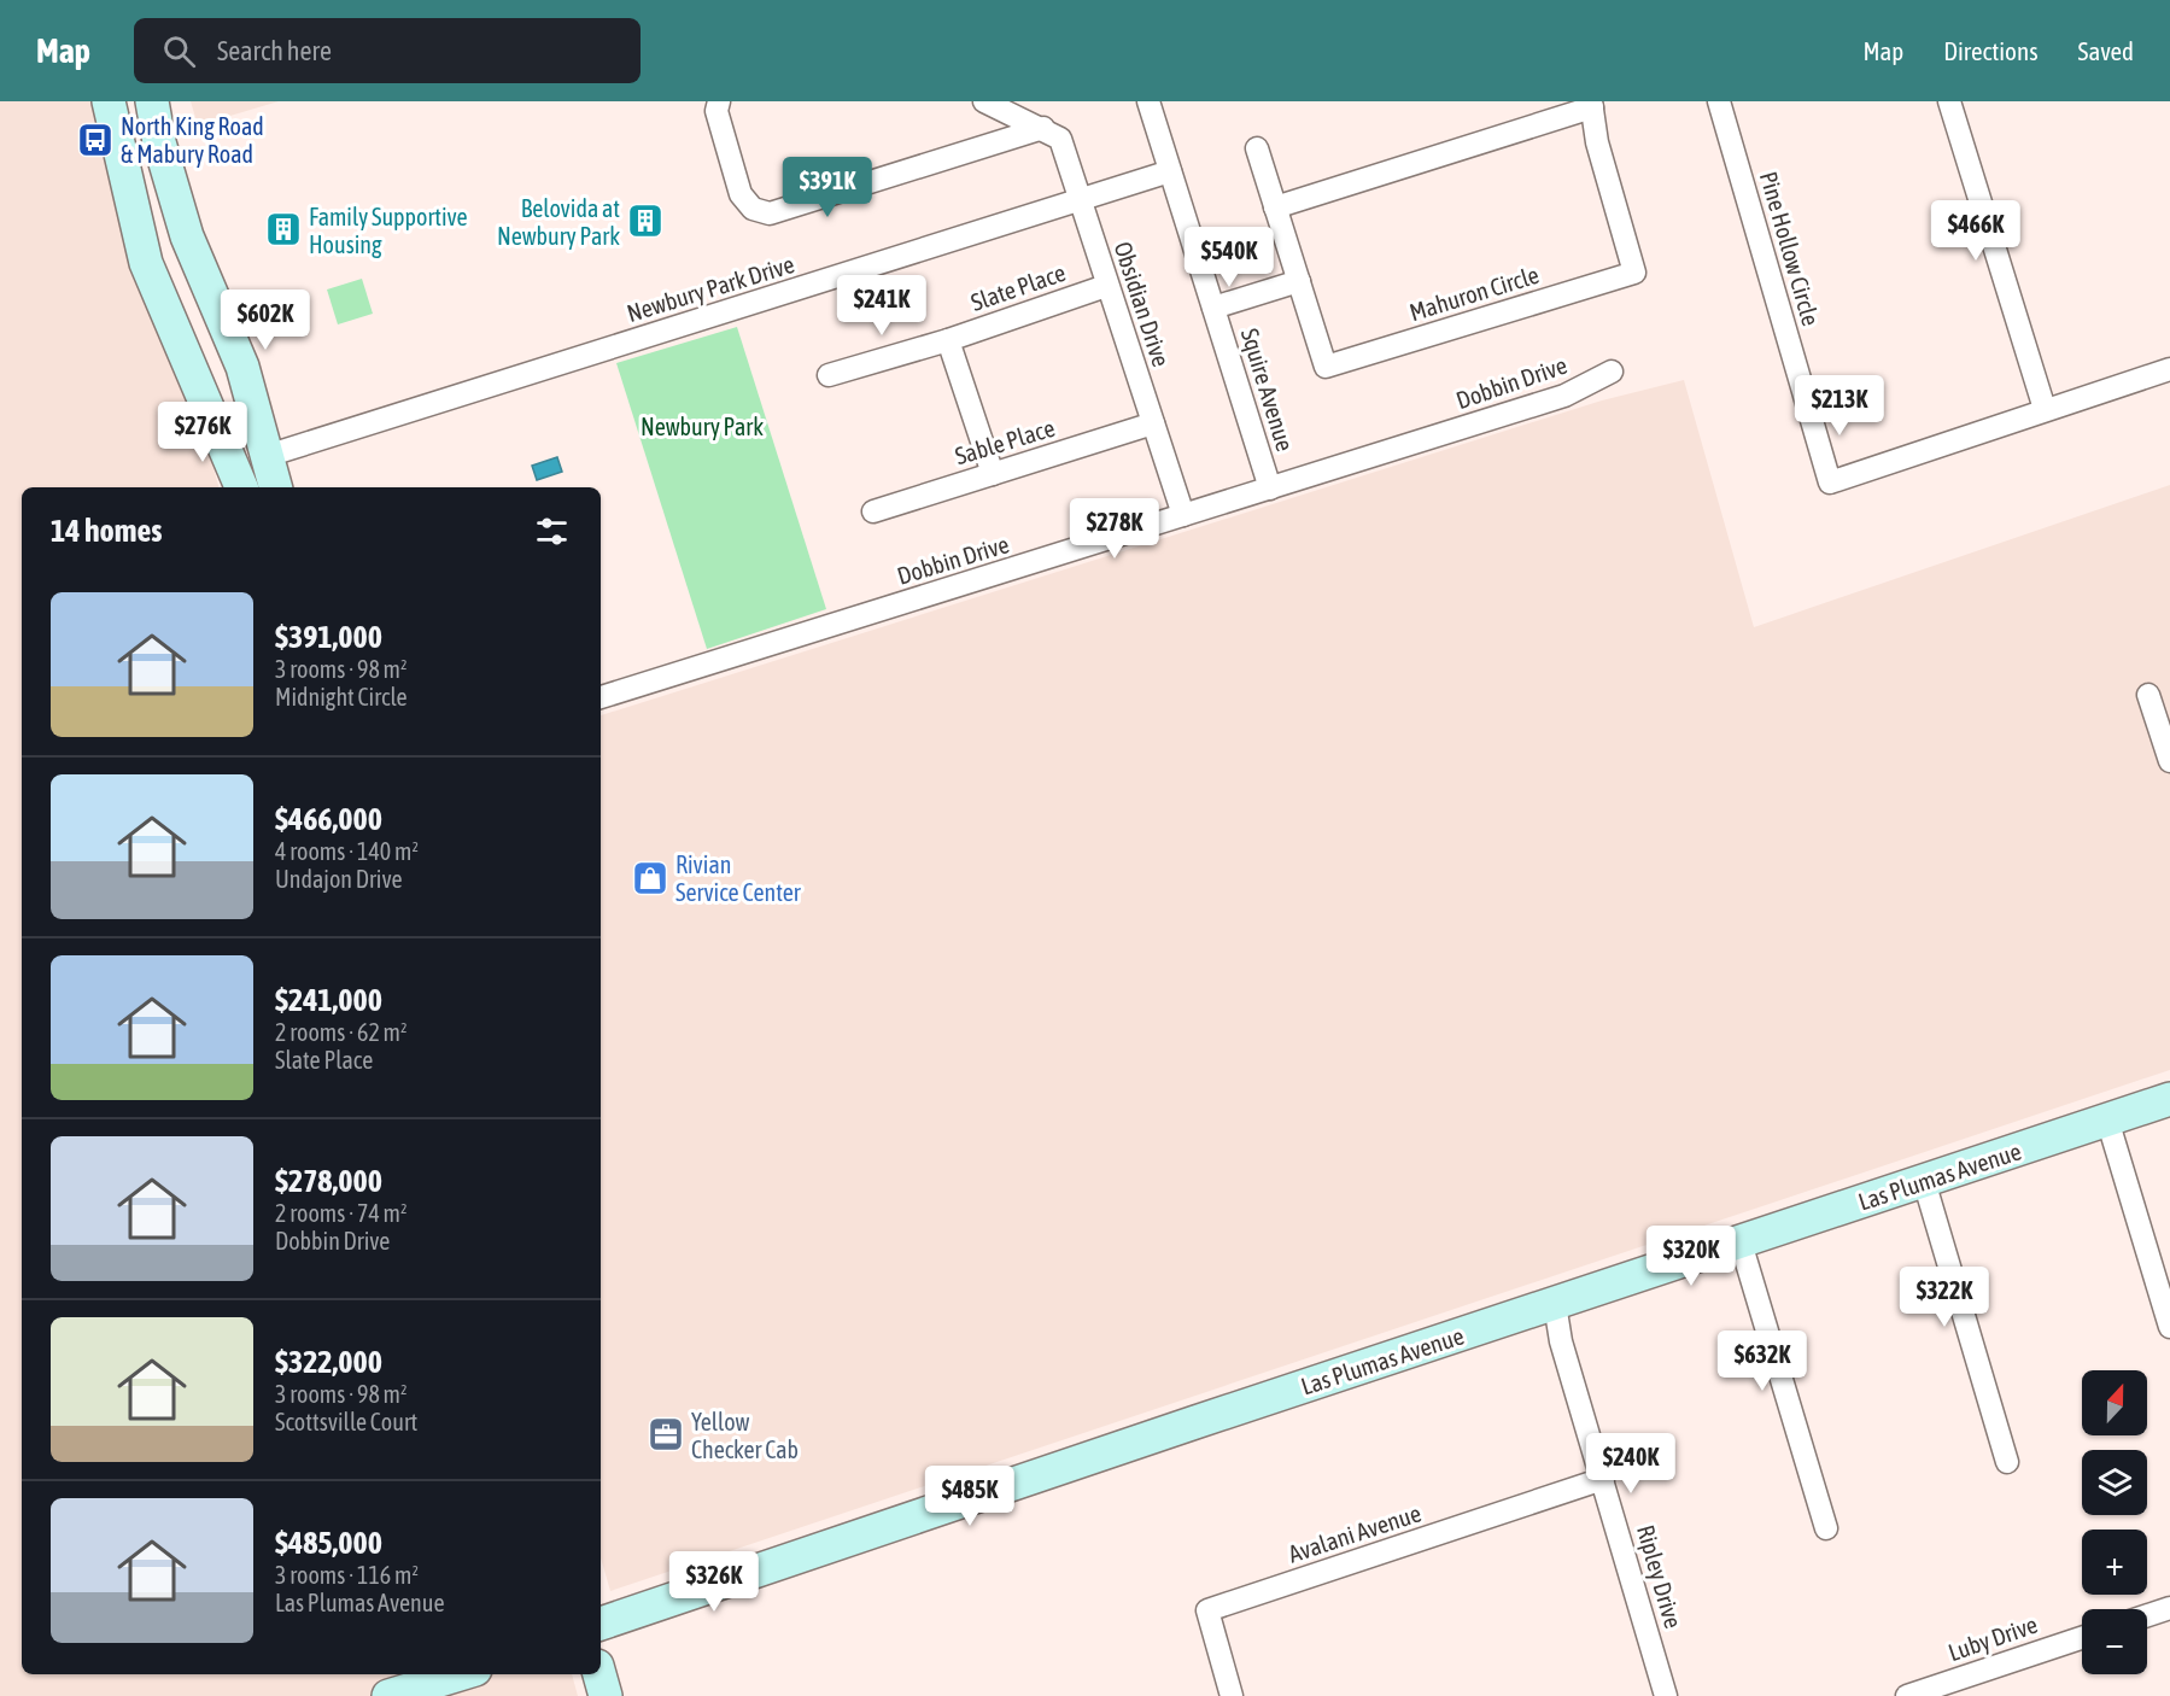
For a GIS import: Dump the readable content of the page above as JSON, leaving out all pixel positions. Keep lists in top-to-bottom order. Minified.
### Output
{"streets":{"street":["Pine Hollow Circle","Slate Place","Newbury Park Drive","Mahuron Circle","Obsidian Drive","Dobbin Drive","Squire Avenue","Sable Place","Las Plumas Avenue","Avalani Avenue","Ripley Drive","Luby Drive"]},"crossings":[["Slate Place","Obsidian Drive"],["Newbury Park Drive","Obsidian Drive"],["Newbury Park Drive","Squire Avenue"],["Obsidian Drive","Dobbin Drive"],["Obsidian Drive","Sable Place"],["Dobbin Drive","Squire Avenue"],["Las Plumas Avenue","Ripley Drive"],["Avalani Avenue","Ripley Drive"]],"parks":["Newbury Park"],"places":{"bus stop":["North King Road & Mabury Road"],"building":["Belovida at Newbury Park","Family Supportive Housing"],"shop":["Rivian Service Center"],"office":["Yellow Checker Cab"]},"north":"top","page":{"header":"Map","search":"Search here","nav":["Map","Directions","Saved"],"price":["$391K","$466K","$540K","$241K","$602K","$213K","$276K","$278K","$320K","$322K","$632K","$240K","$485K","$326K"],"heading":"14 homes","list":[{"name":"$391,000","note":"3 rooms · 98 m² · Midnight Circle"},{"name":"$466,000","note":"4 rooms · 140 m² · Undajon Drive"},{"name":"$241,000","note":"2 rooms · 62 m² · Slate Place"},{"name":"$278,000","note":"2 rooms · 74 m² · Dobbin Drive"},{"name":"$322,000","note":"3 rooms · 98 m² · Scottsville Court"},{"name":"$485,000","note":"3 rooms · 116 m² · Las Plumas Avenue"}],"map_buttons":["+","−"]}}
